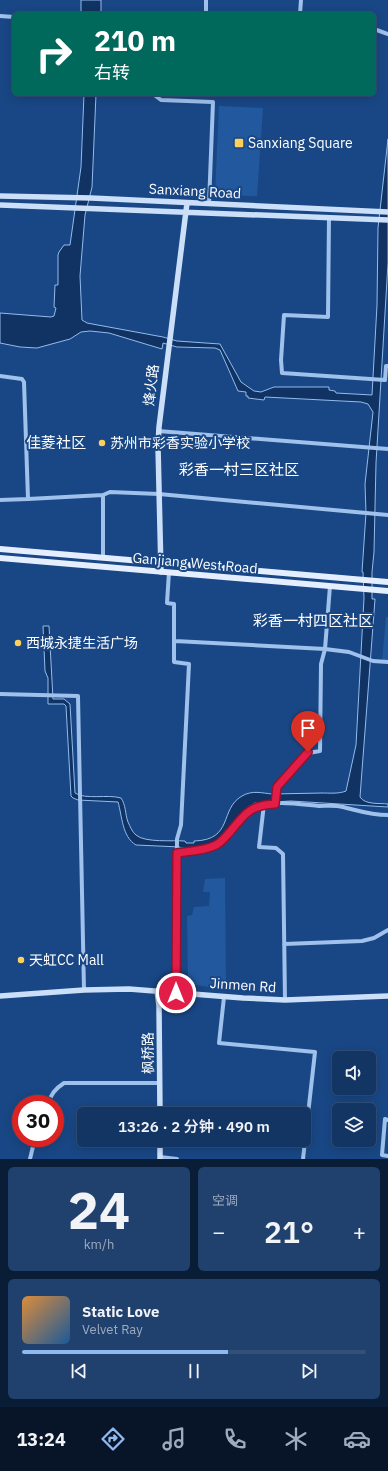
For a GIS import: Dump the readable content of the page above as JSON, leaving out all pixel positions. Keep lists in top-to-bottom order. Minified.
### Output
{"streets":{"main road":["Sanxiang Road","烽火路","Ganjiang West Road","Jinmen Rd","枫桥路"]},"crossings":[["Sanxiang Road","烽火路"],["烽火路","Ganjiang West Road"],["Jinmen Rd","枫桥路"]],"districts":["佳菱社区","彩香一村三区社区","彩香一村四区社区"],"places":{"transit":["Sanxiang Square"],"other":["苏州市彩香实验小学校","西城永捷生活广场","天虹CC Mall"]},"page":{"turn":["210 m","右转"],"limit":"30","trip":"13:26 · 2 分钟 · 490 m","tile":[["24","km/h"],"空调"],"heat":["−","21°","+"],"song":["Static Love","Velvet Ray"],"tabs":"13:24"}}
